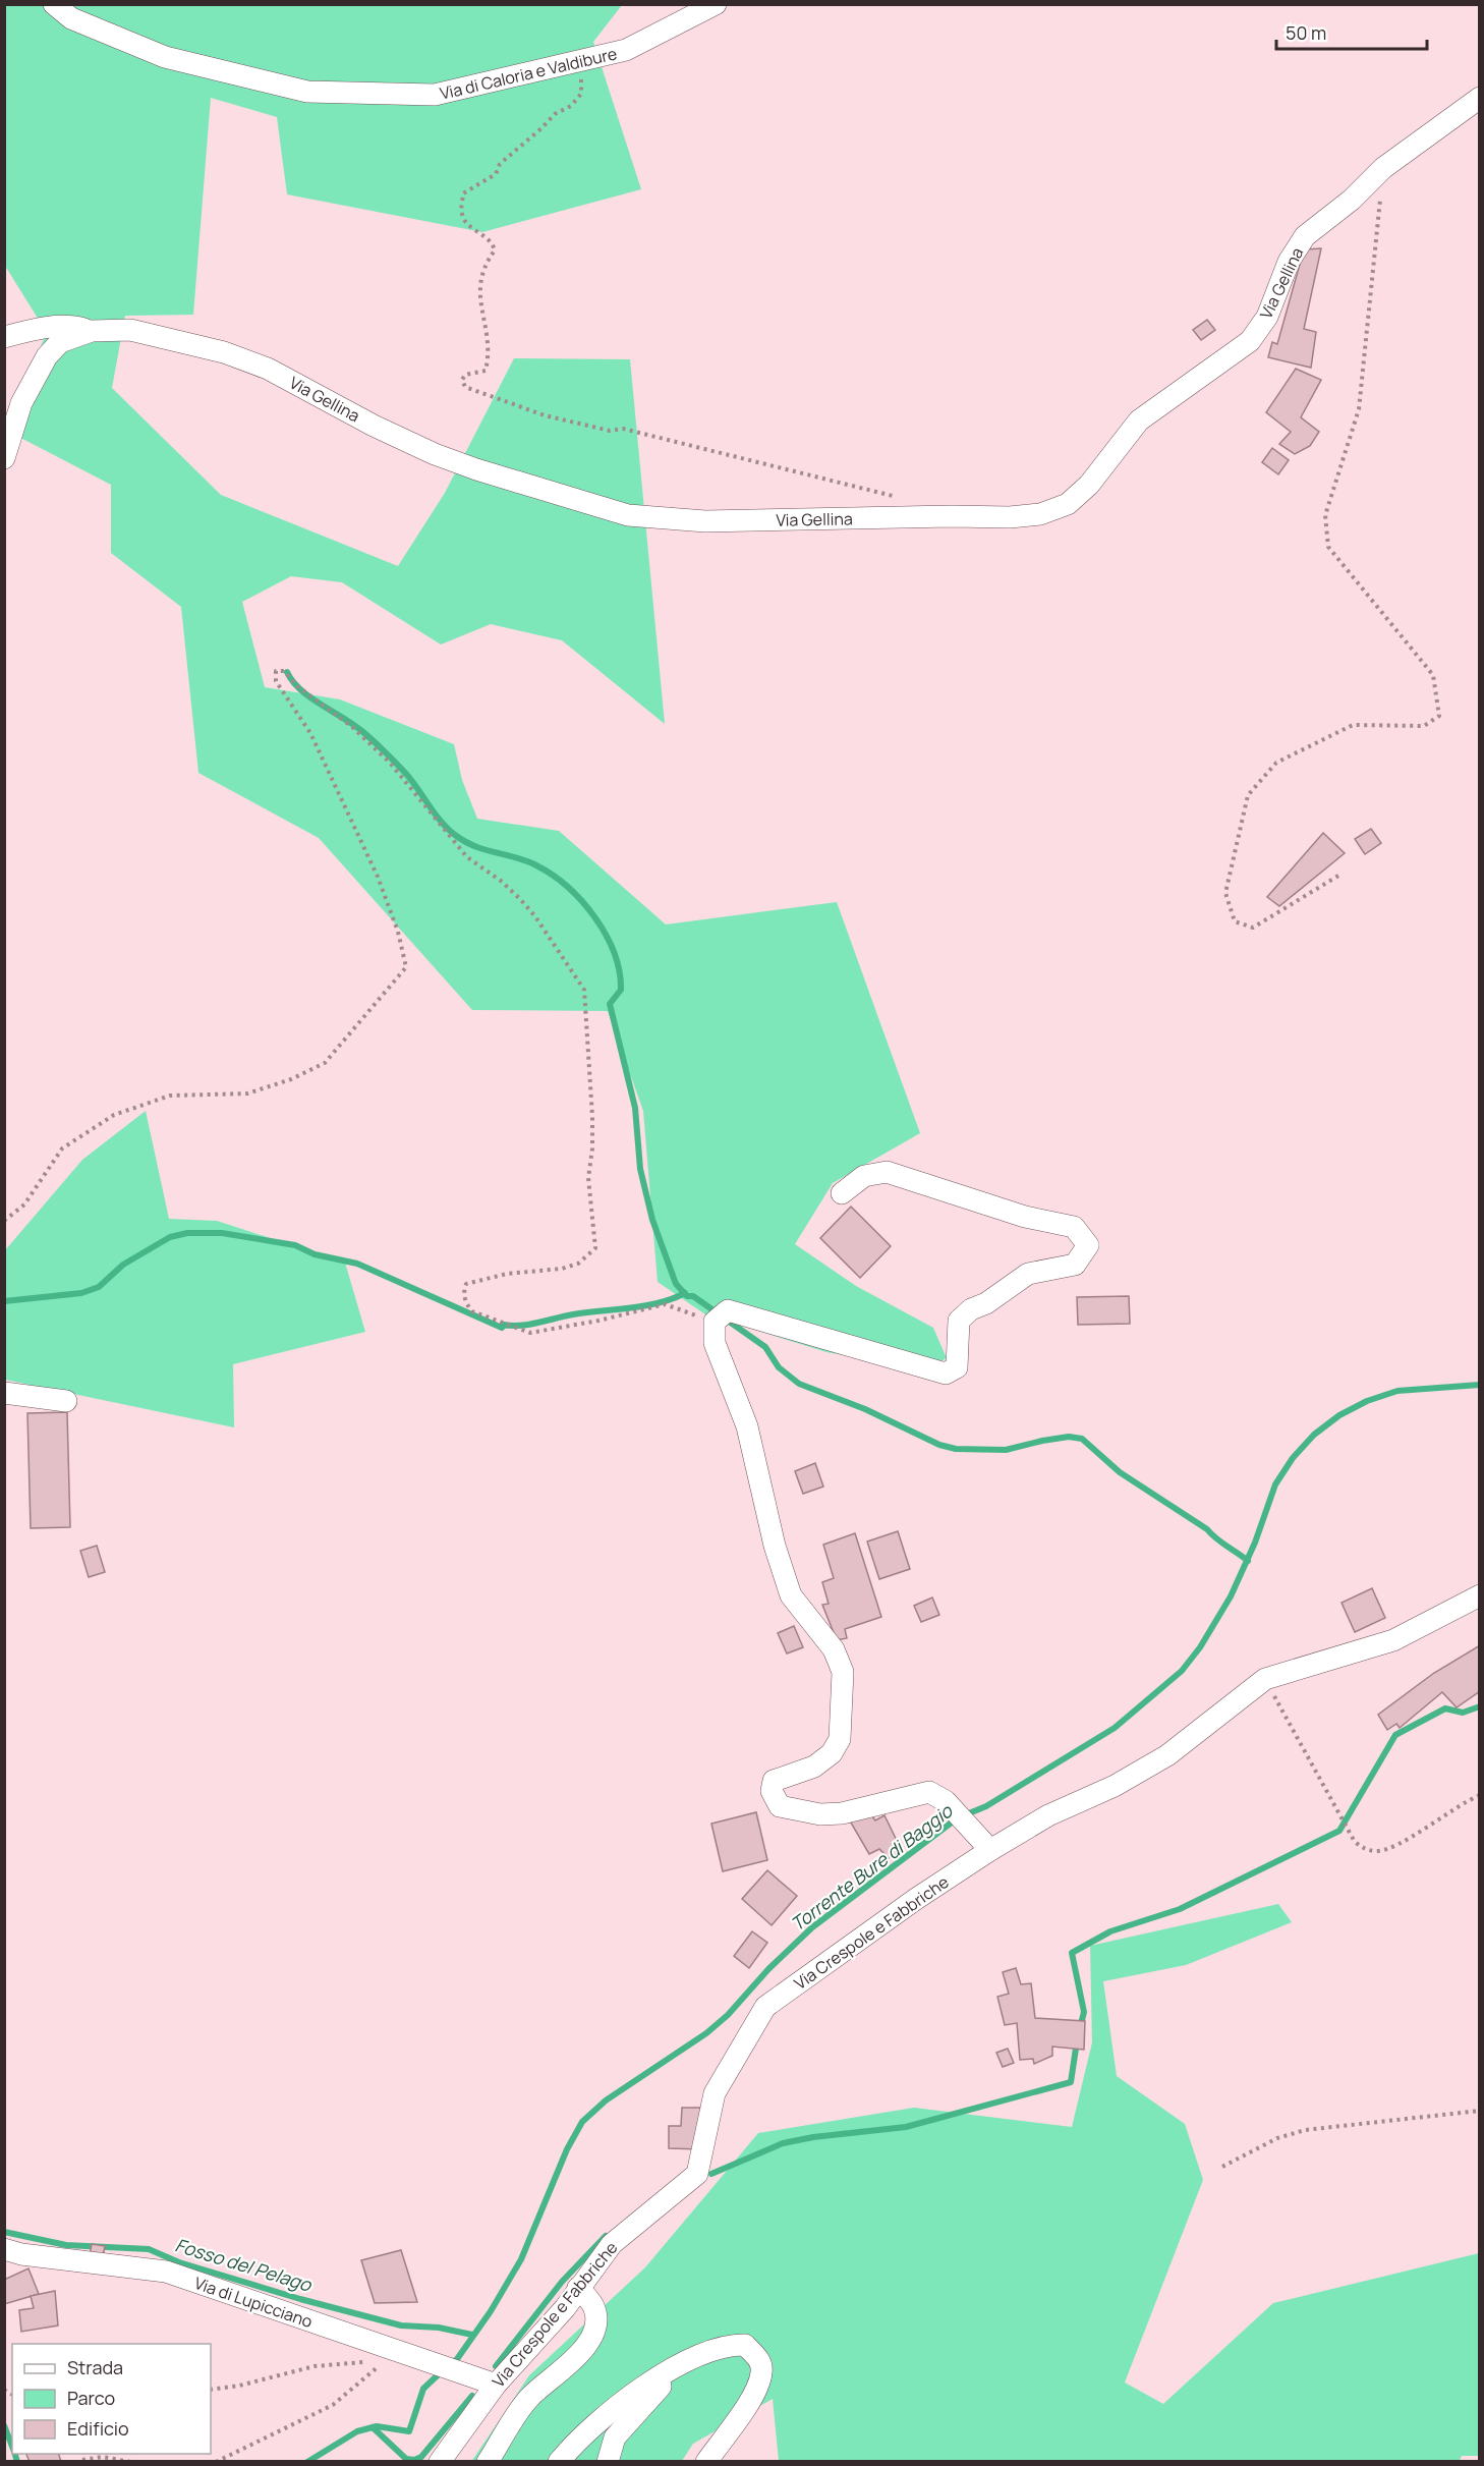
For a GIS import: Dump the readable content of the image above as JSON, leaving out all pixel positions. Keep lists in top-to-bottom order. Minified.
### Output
{"streets":{"street":["Via di Caloria e Valdibure","Via Gellina","Via Crespole e Fabbriche","Via di Lupicciano"]},"crossings":[["Via Crespole e Fabbriche","Via di Lupicciano"]],"water":["Torrente Bure di Baggio","Fosso del Pelago"],"legend":["Strada","Parco","Edificio"],"scale_bar":"50 m"}
